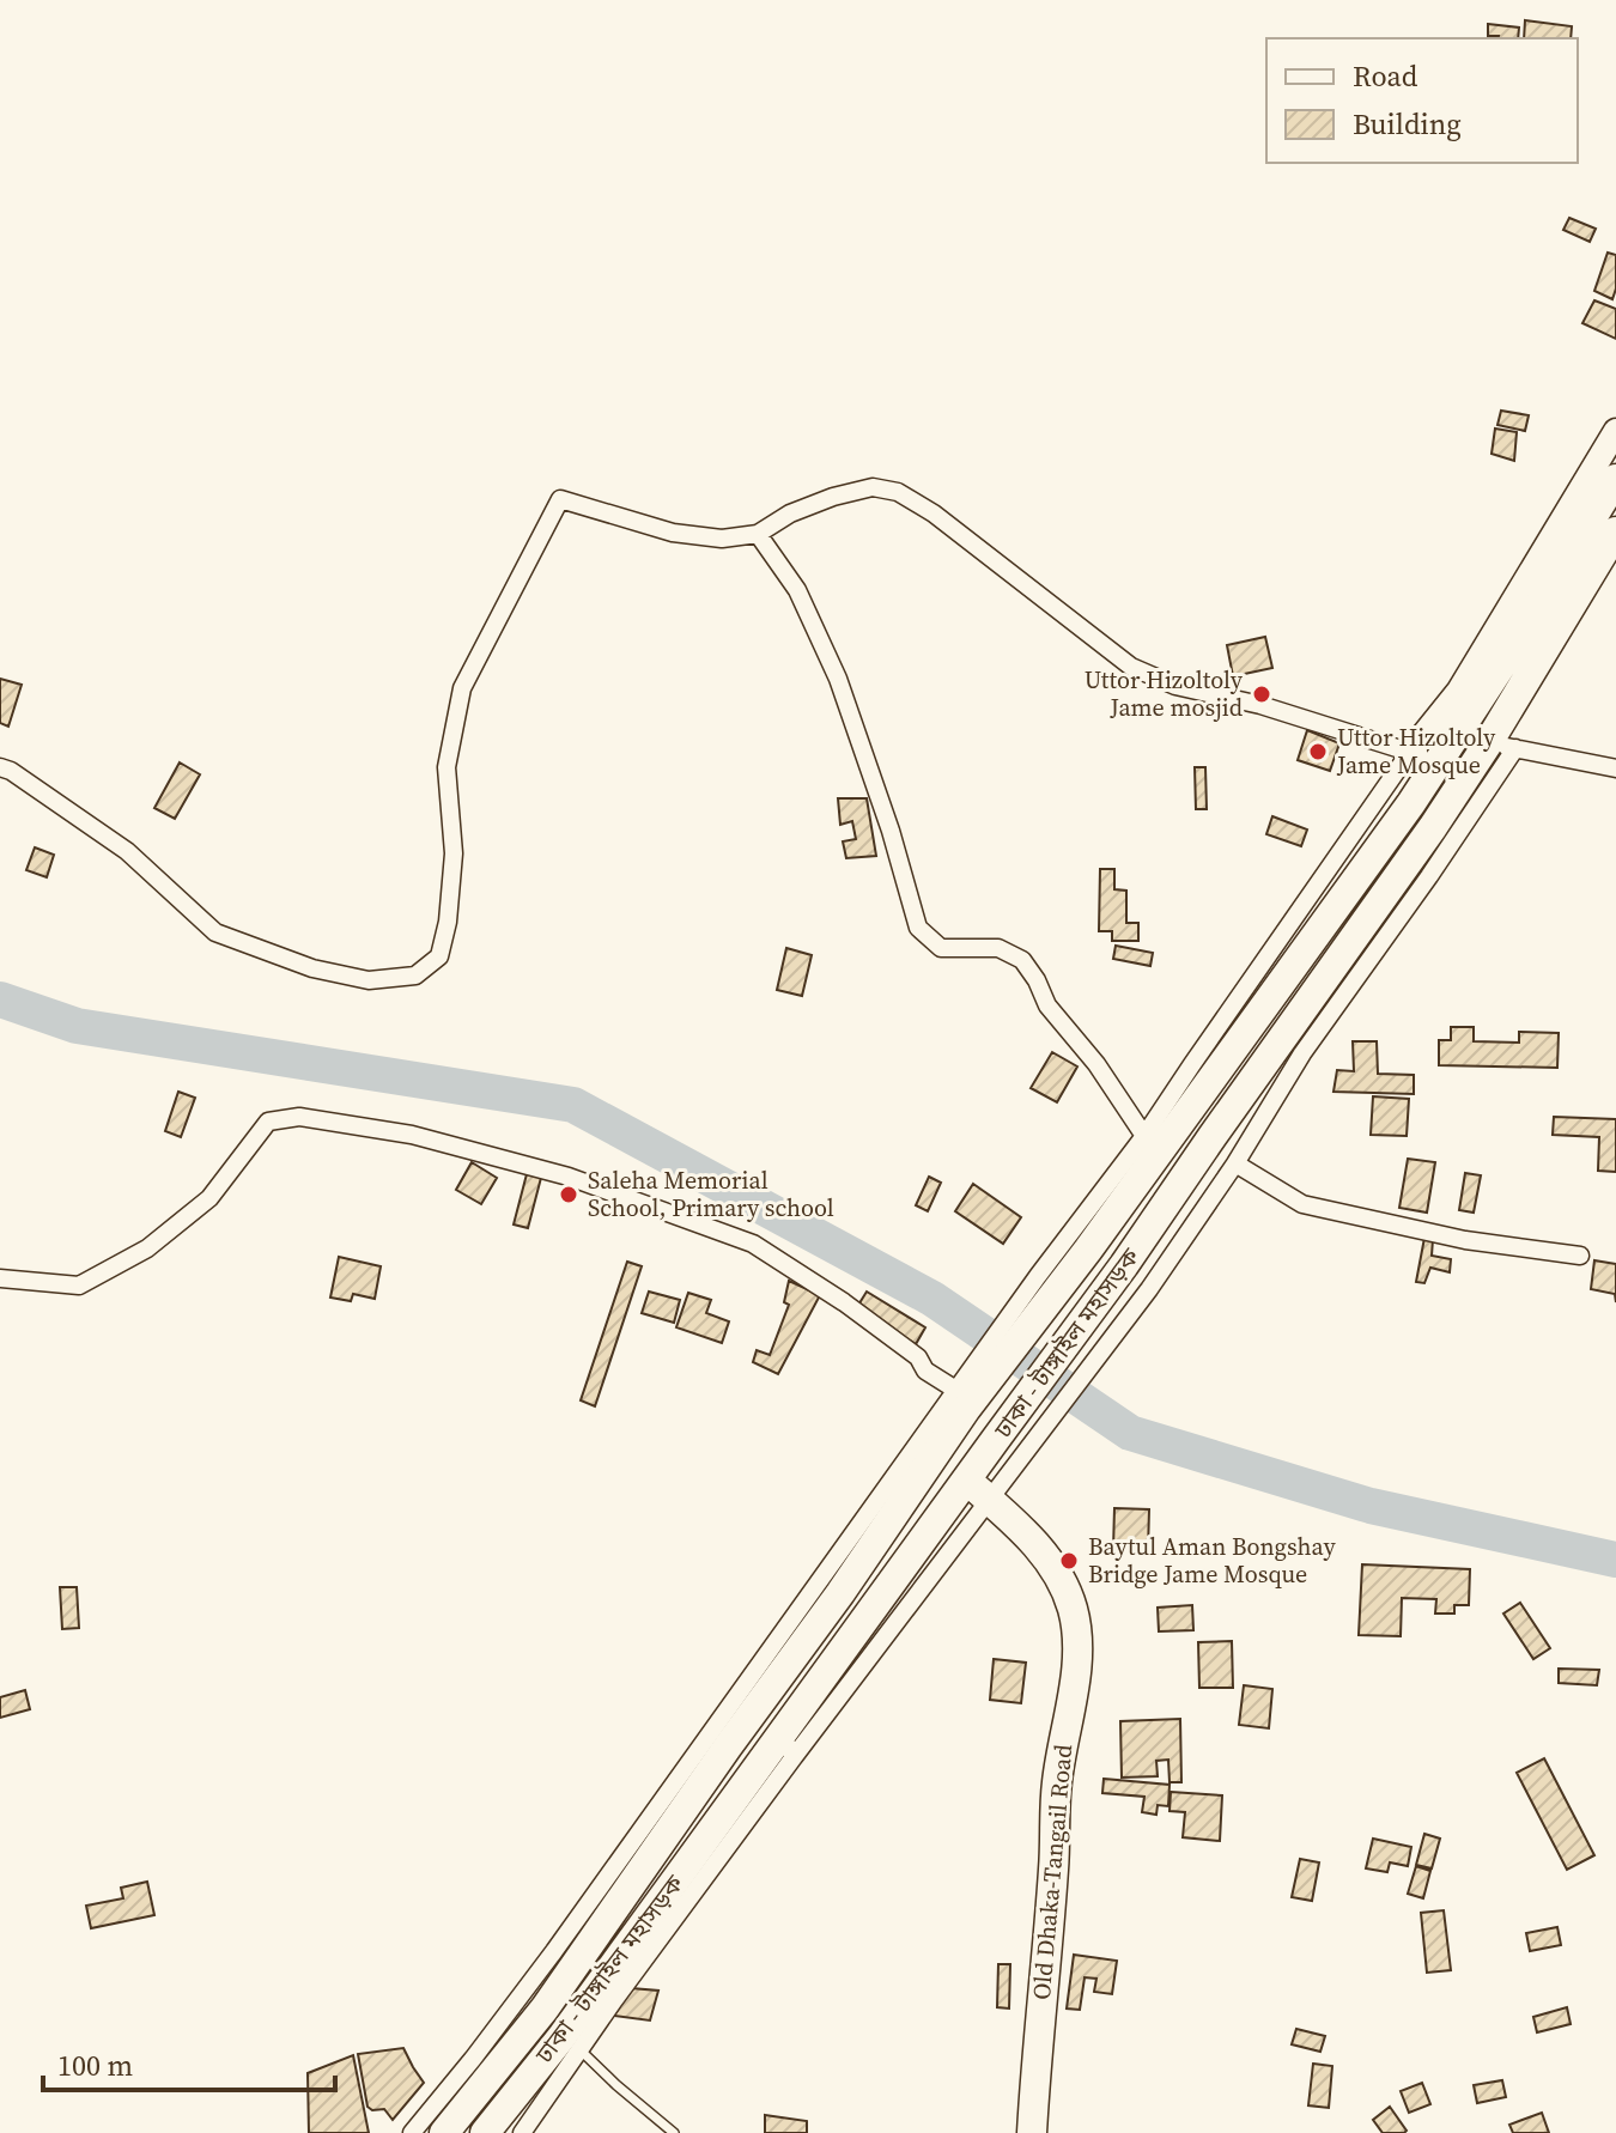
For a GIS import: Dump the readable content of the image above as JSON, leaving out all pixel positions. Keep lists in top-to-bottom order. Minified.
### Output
{"streets":{"highway":["ঢাকা - টাঙ্গাইল মহাসড়ক","Old Dhaka-Tangail Road"]},"crossings":[["ঢাকা - টাঙ্গাইল মহাসড়ক","Old Dhaka-Tangail Road"]],"places":["Uttor Hizoltoly Jame mosjid","Uttor Hizoltoly Jame Mosque","Saleha Memorial School, Primary school","Baytul Aman Bongshay Bridge Jame Mosque"],"legend":["Road","Building"],"scale_bar":"100 m"}
